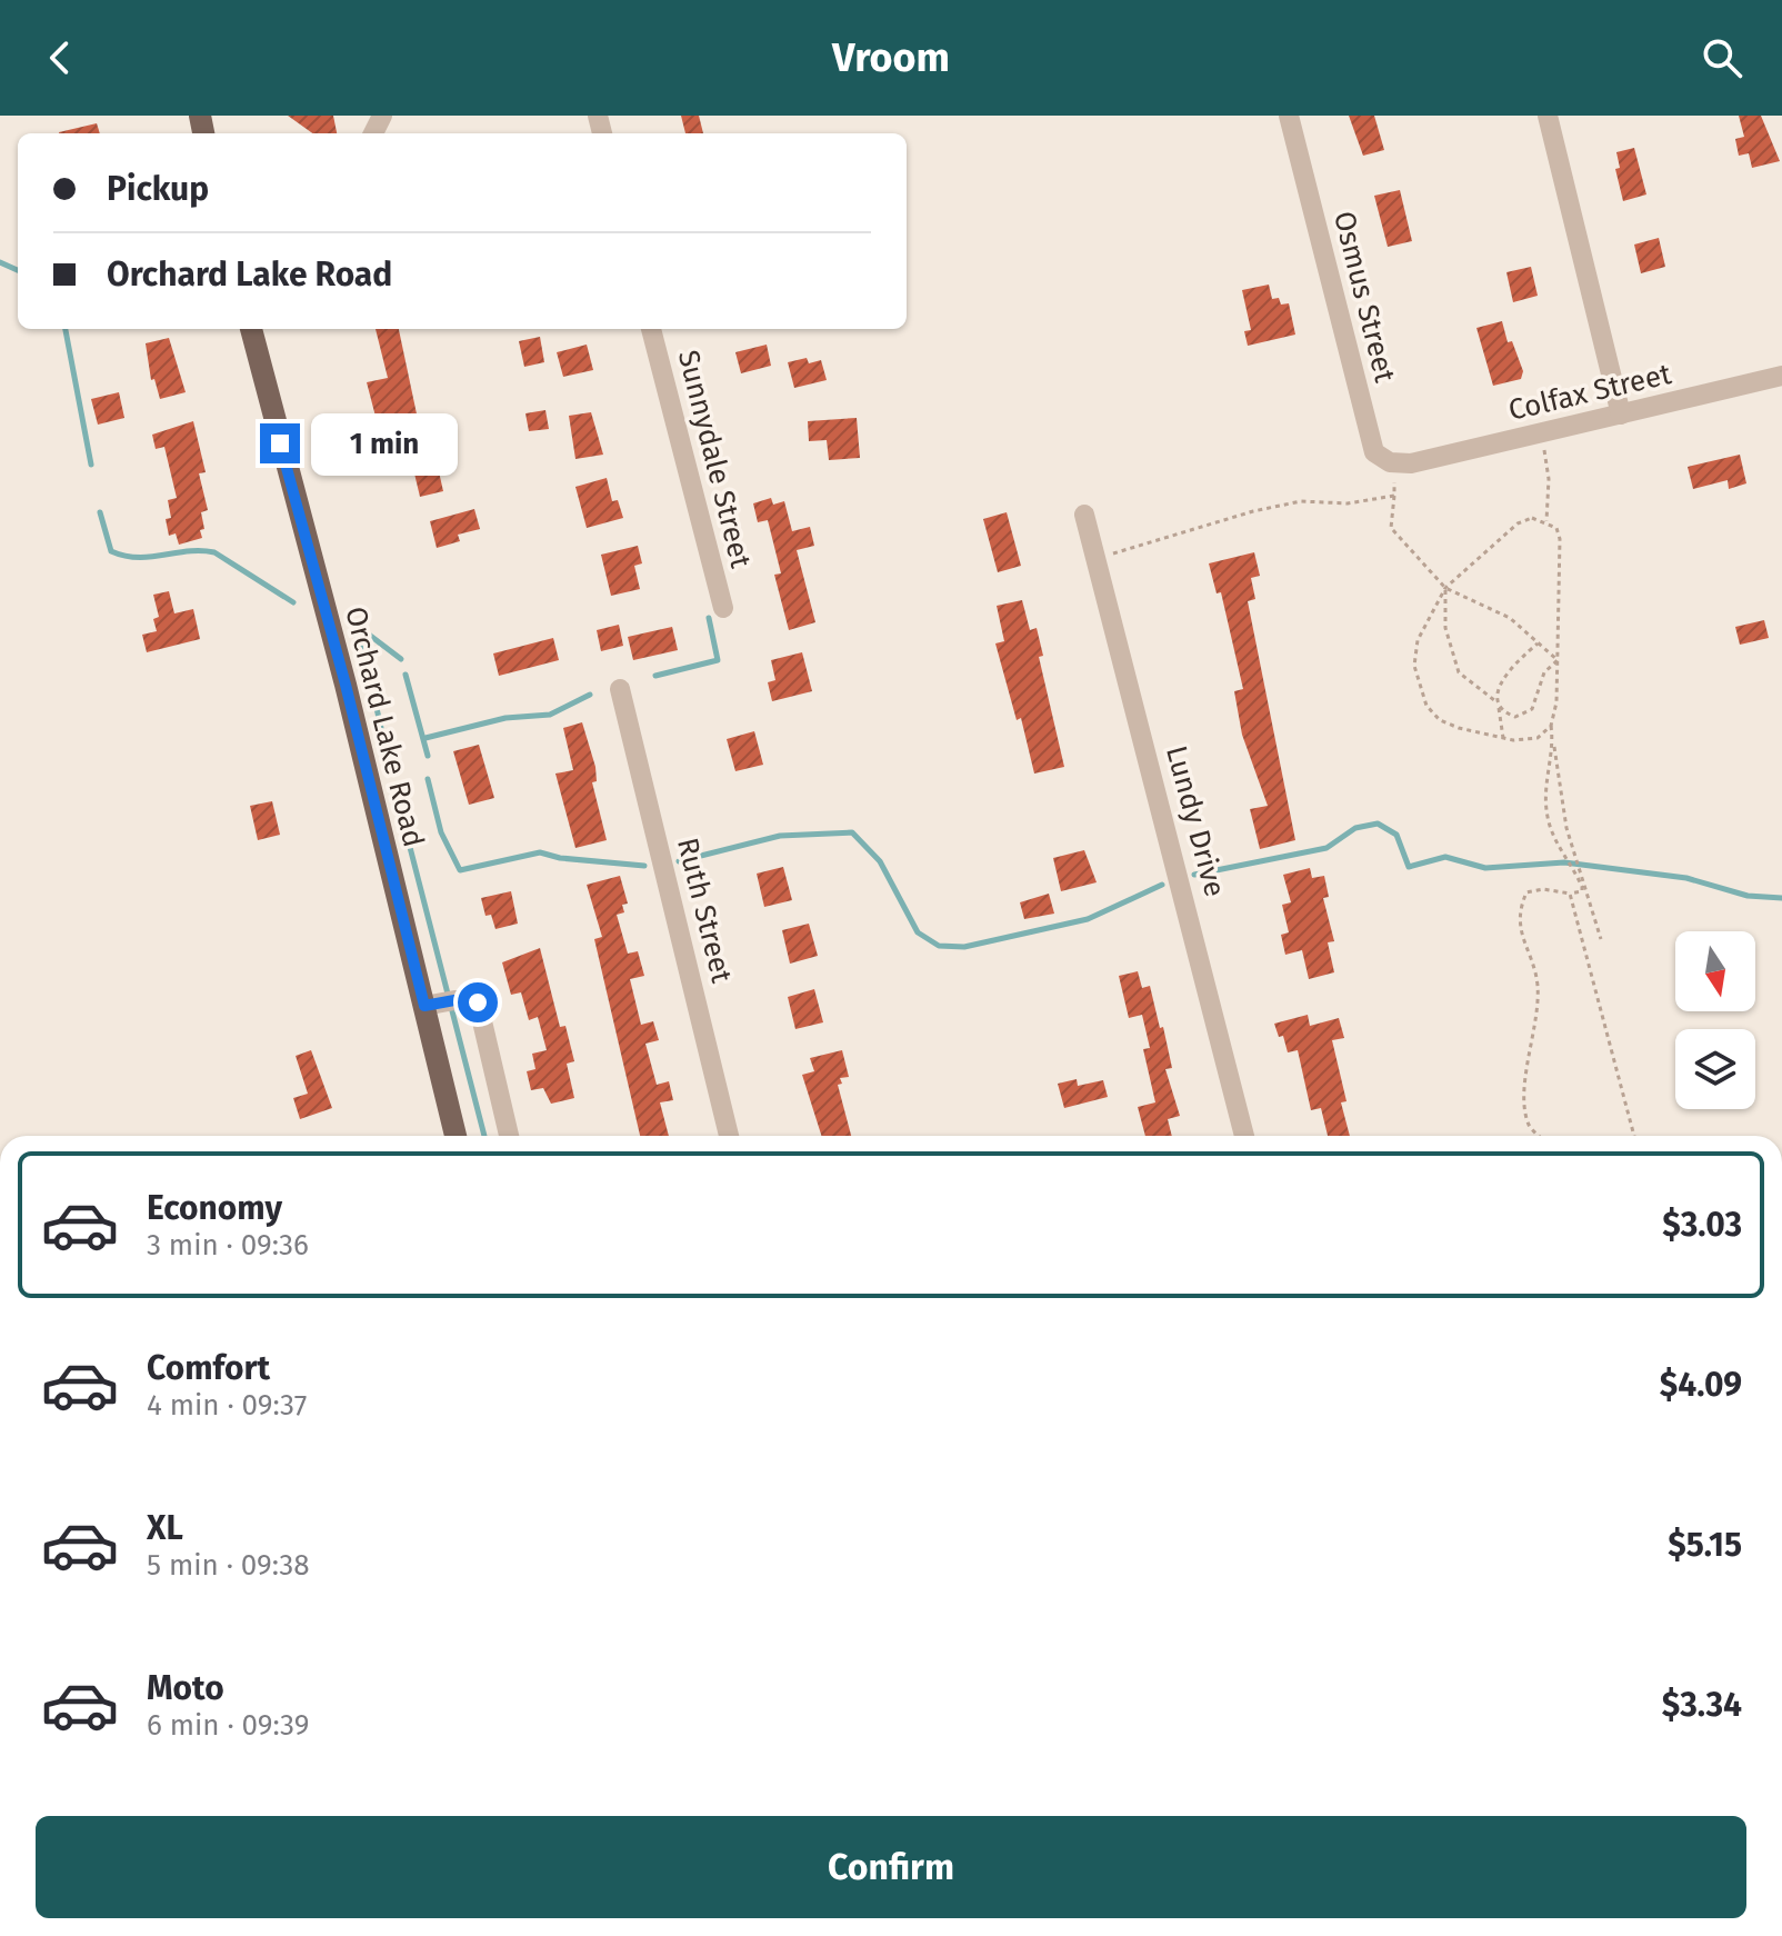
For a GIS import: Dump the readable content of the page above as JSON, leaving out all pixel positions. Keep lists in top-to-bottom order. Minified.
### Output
{"streets":{"main road":["Orchard Lake Road"],"street":["Osmus Street","Colfax Street","Sunnydale Street","Lundy Drive","Ruth Street"]},"crossings":[["Osmus Street","Colfax Street"]],"north":"bottom","page":{"header":"Vroom","banner":["Pickup","Orchard Lake Road"],"bubble":"1 min","list":[{"name":"Economy","note":"3 min · 09:36","value":"$3.03"},{"name":"Comfort","note":"4 min · 09:37","value":"$4.09"},{"name":"XL","note":"5 min · 09:38","value":"$5.15"},{"name":"Moto","note":"6 min · 09:39","value":"$3.34"}],"buttons":"Confirm"}}
